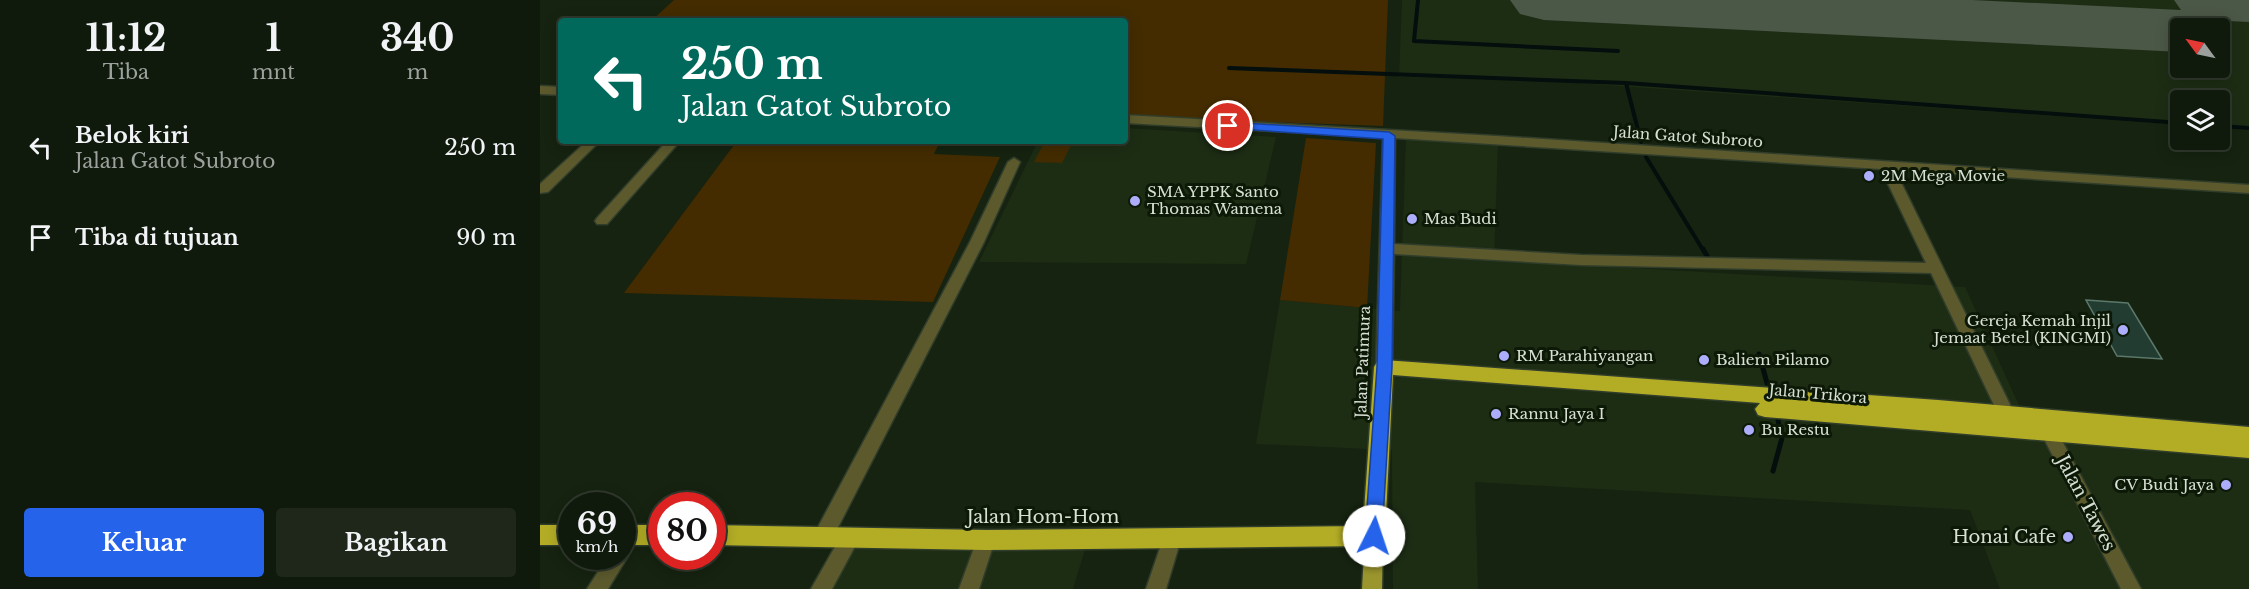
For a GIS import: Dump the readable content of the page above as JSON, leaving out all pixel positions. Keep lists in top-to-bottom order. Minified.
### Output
{"streets":{"highway":["Jalan Patimura","Jalan Trikora","Jalan Hom-Hom"],"street":["Jalan Gatot Subroto","Jalan Tawes"]},"crossings":[["Jalan Gatot Subroto","Jalan Patimura"],["Jalan Patimura","Jalan Trikora"],["Jalan Patimura","Jalan Hom-Hom"],["Jalan Trikora","Jalan Tawes"]],"places":["2M Mega Movie","SMA YPPK Santo Thomas Wamena","Mas Budi","Gereja Kemah Injil Jemaat Betel (KINGMI)","RM Parahiyangan","Baliem Pilamo","Rannu Jaya I","Bu Restu","CV Budi Jaya","Honai Cafe"],"north":"top left","page":{"eta":["11:12","Tiba","1","mnt","340","m"],"turn":["250 m","Jalan Gatot Subroto"],"list":[{"name":"Belok kiri","note":"Jalan Gatot Subroto","value":"250 m"},{"name":"Tiba di tujuan","value":"90 m"}],"speed":"69 km/h","limit":"80","buttons":["Keluar","Bagikan"]}}
